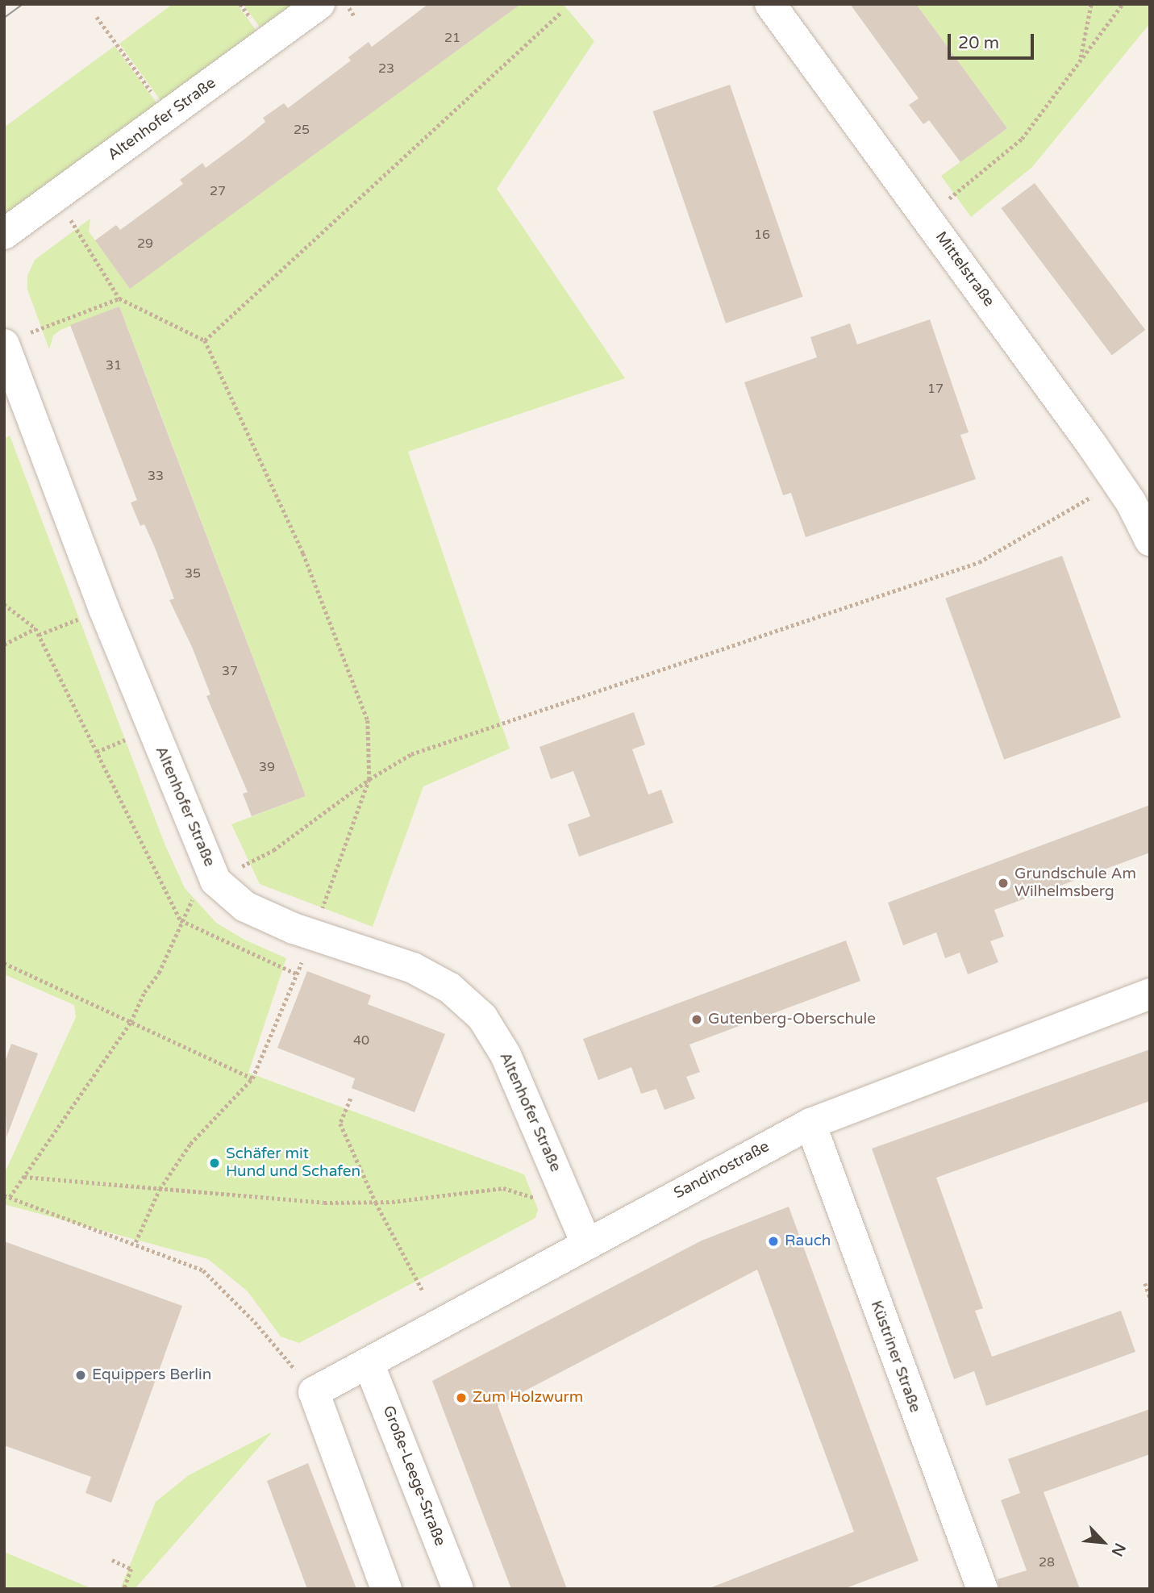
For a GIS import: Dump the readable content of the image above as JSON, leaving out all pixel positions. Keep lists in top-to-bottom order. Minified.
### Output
{"streets":{"street":["Altenhofer Straße","Mittelstraße","Sandinostraße","Küstriner Straße","Große-Leege-Straße"]},"crossings":[["Altenhofer Straße","Sandinostraße"],["Sandinostraße","Küstriner Straße"],["Sandinostraße","Große-Leege-Straße"]],"places":["Grundschule Am Wilhelmsberg","Gutenberg-Oberschule","Schäfer mit Hund und Schafen","Rauch","Equippers Berlin","Zum Holzwurm"],"house_numbers":["21","23","25","27","16","29","31","17","33","35","37","39","40","28"],"scale_bar":"20 m","north":"bottom right"}
